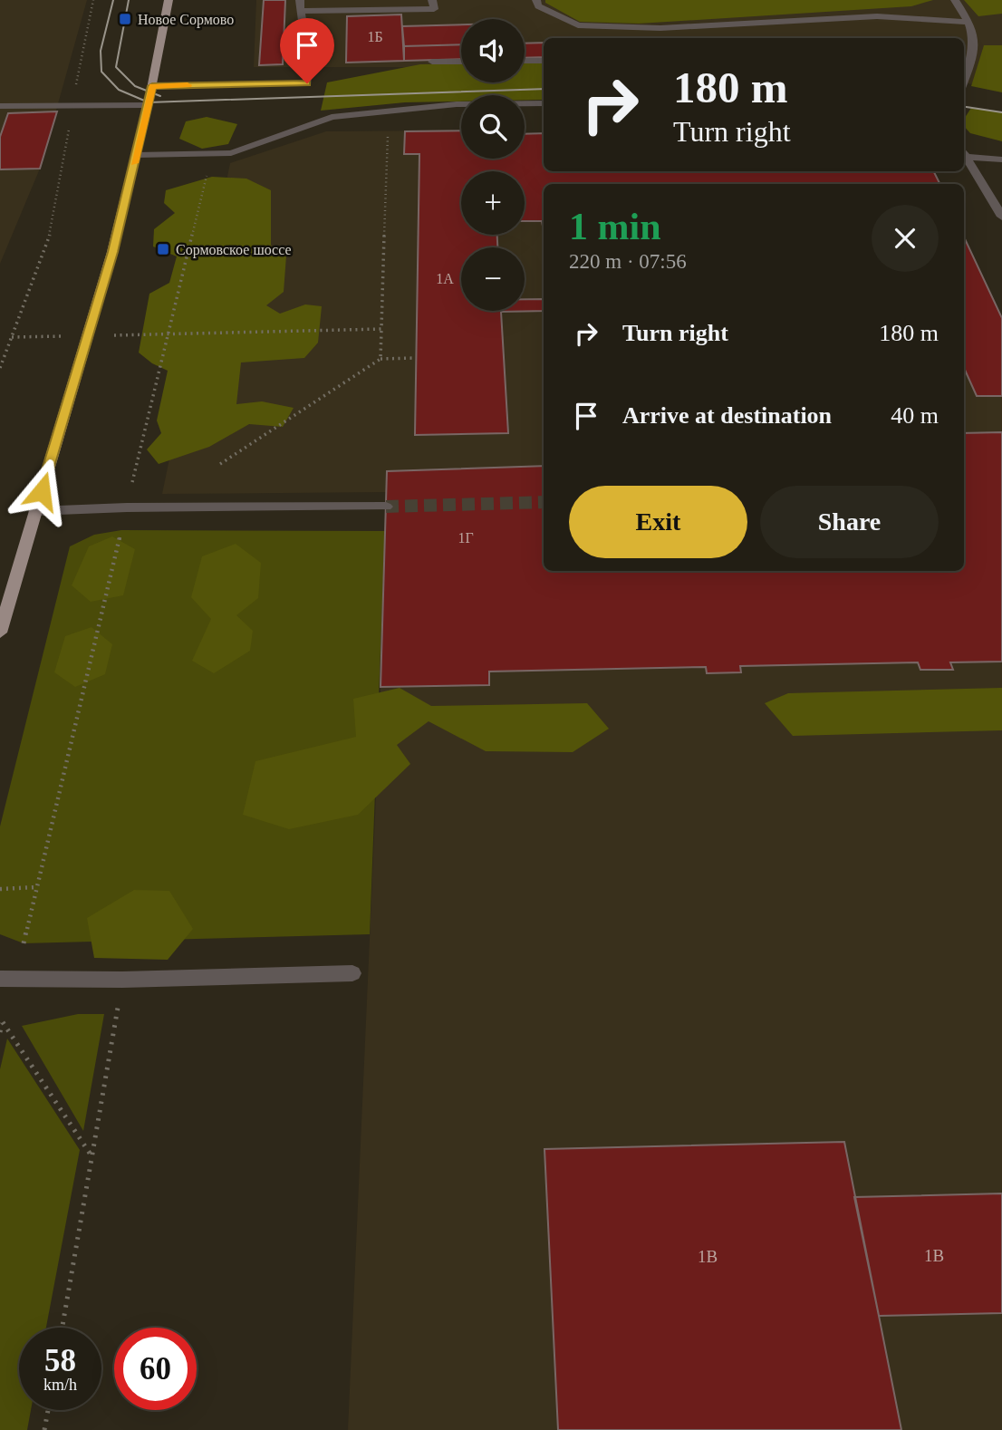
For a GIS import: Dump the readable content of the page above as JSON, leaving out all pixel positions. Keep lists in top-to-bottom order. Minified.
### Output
{"places":{"transit":["Новое Сормово","Сормовское шоссе"]},"house_numbers":["1Б","1А","1Г","1В","1В"],"page":{"map_buttons":["+","−"],"turn":["180 m","Turn right"],"heading":["1 min","220 m · 07:56"],"list":[{"name":"Turn right","value":"180 m"},{"name":"Arrive at destination","value":"40 m"}],"buttons":["Exit","Share"],"speed":"58 km/h","limit":"60"}}
